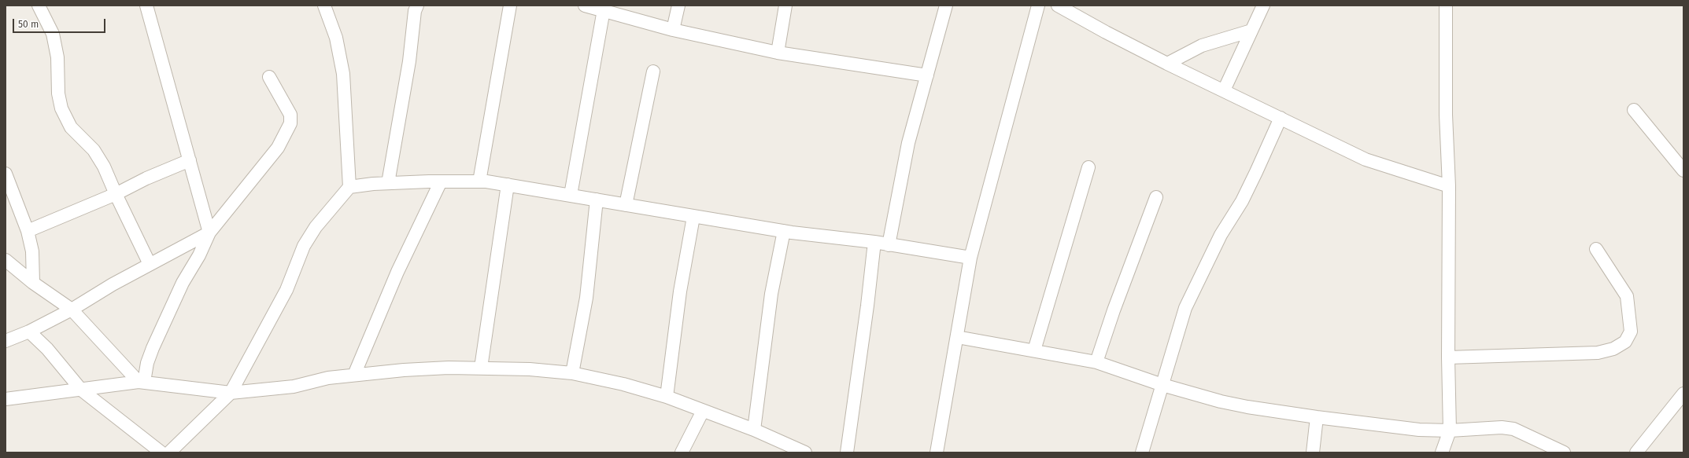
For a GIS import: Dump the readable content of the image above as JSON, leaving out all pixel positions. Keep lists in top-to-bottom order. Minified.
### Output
{"scale_bar":"50 m"}
